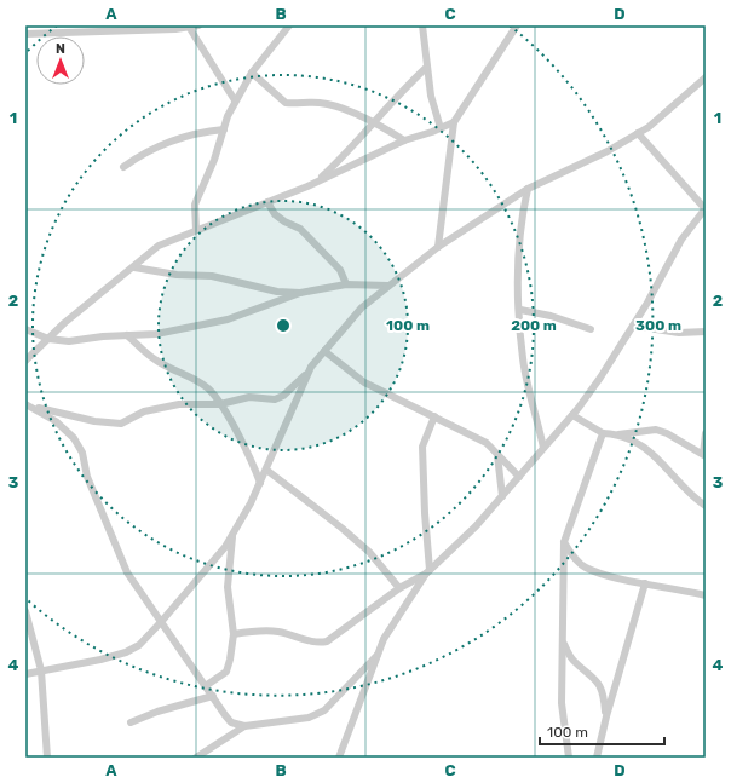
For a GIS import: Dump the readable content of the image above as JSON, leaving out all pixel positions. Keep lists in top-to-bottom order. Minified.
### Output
{"scale_bar":"100 m","north":"top","grid":{"columns":["A","B","C","D"],"rows":["1","2","3","4"]},"rings":["100 m","200 m","300 m"]}
